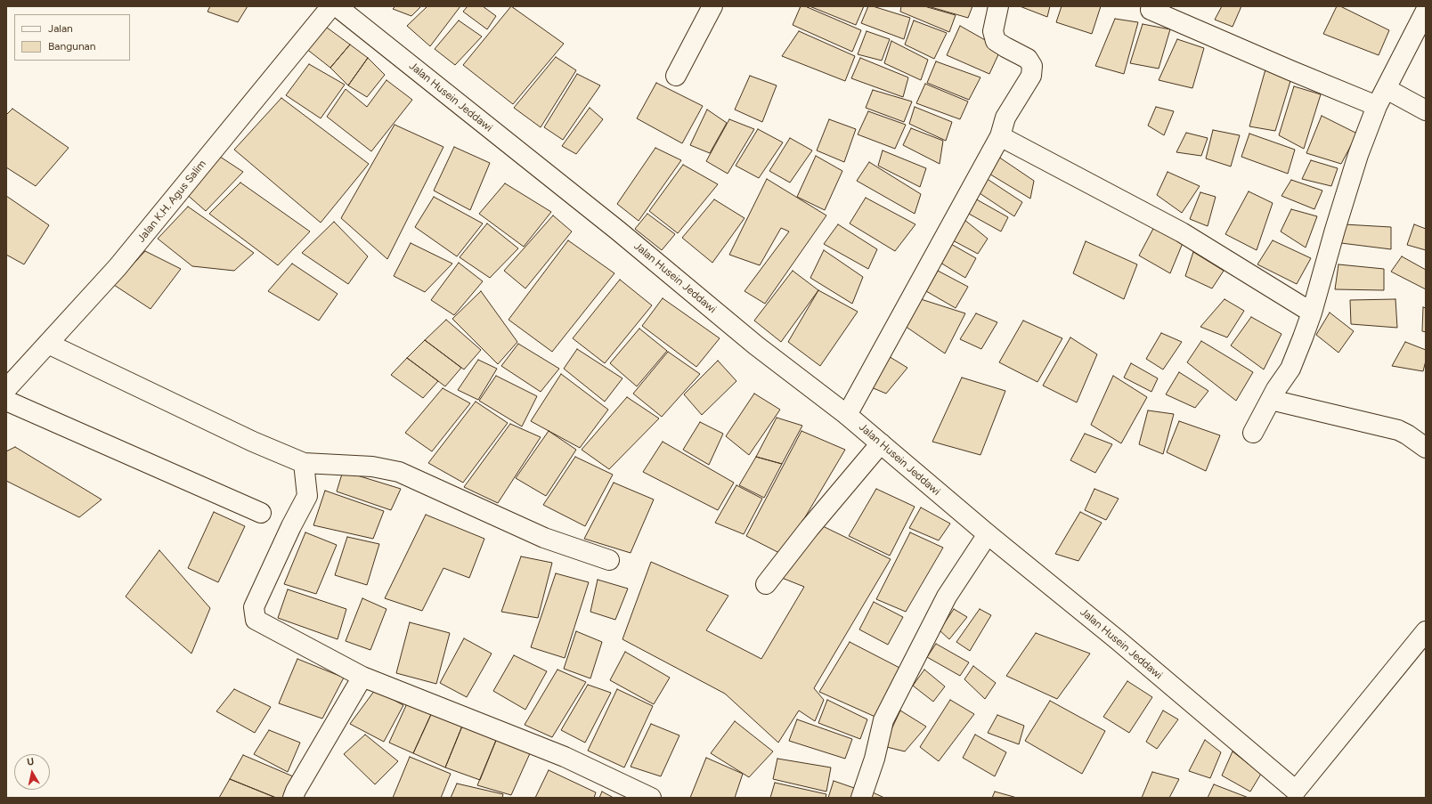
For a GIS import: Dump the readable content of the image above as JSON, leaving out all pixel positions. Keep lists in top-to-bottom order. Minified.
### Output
{"streets":{"street":["Jalan Husein Jeddawi","Jalan K.H. Agus Salim"]},"legend":["Jalan","Bangunan"],"north":"top"}
